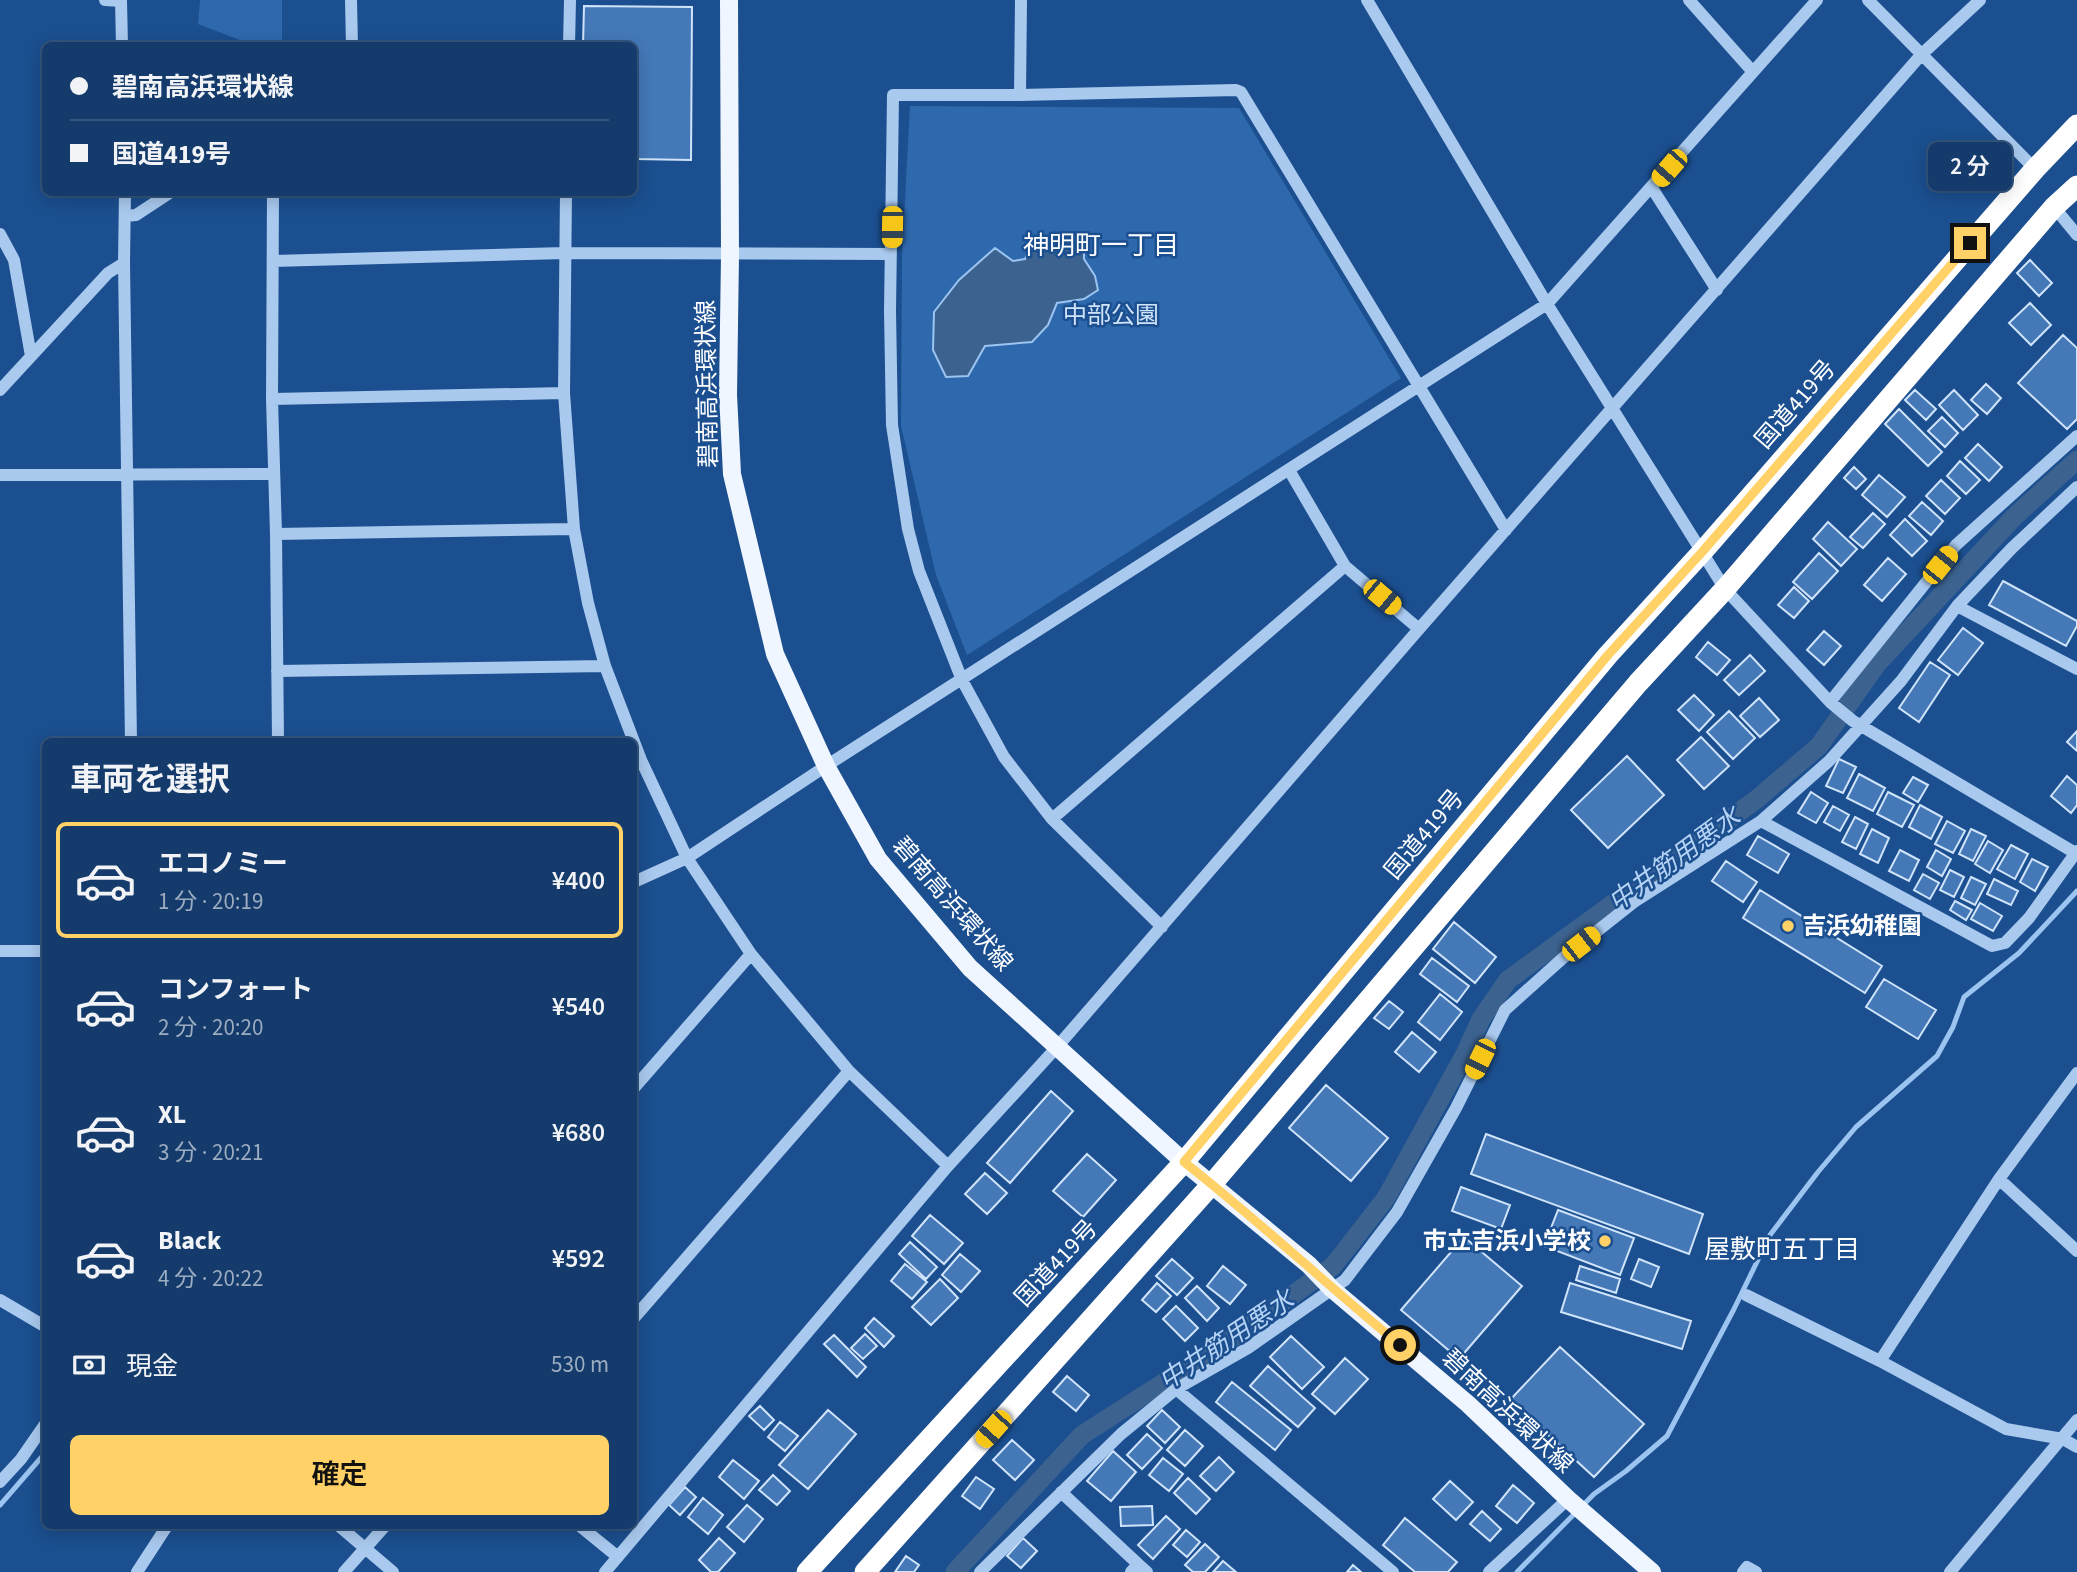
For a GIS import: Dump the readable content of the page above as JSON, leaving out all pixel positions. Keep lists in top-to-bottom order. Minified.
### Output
{"streets":{"highway":["国道419号"],"main road":["碧南高浜環状線"]},"crossings":[["碧南高浜環状線","国道419号"]],"districts":["神明町一丁目","屋敷町五丁目"],"water":["中井筋用悪水"],"parks":["中部公園"],"places":["吉浜幼稚園","市立吉浜小学校"],"page":{"banner":["碧南高浜環状線","国道419号"],"bubble":"2 分","heading":"車両を選択","list":[{"name":"エコノミー","note":"1 分 · 20:19","value":"¥400"},{"name":"コンフォート","note":"2 分 · 20:20","value":"¥540"},{"name":"XL","note":"3 分 · 20:21","value":"¥680"},{"name":"Black","note":"4 分 · 20:22","value":"¥592"}],"pay":["現金","530 m"],"buttons":"確定"}}
